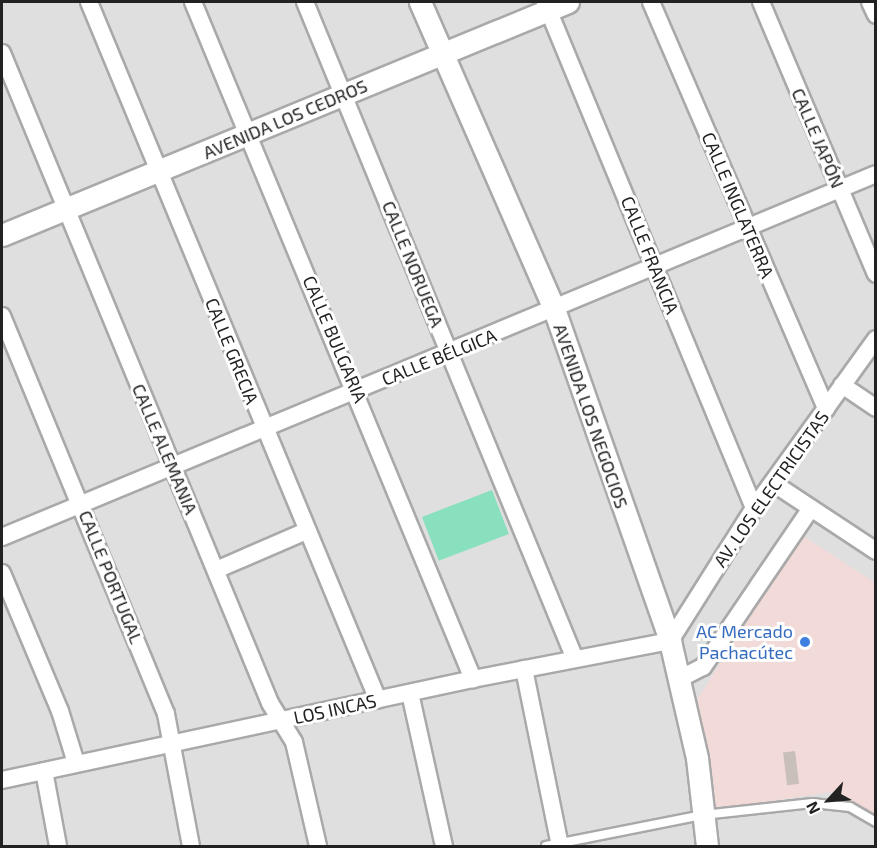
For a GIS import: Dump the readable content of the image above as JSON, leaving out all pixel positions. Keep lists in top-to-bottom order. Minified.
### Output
{"streets":{"street":["AVENIDA LOS CEDROS","CALLE JAPÓN","CALLE INGLATERRA","CALLE FRANCIA","CALLE NORUEGA","CALLE BULGARIA","CALLE GRECIA","CALLE BÉLGICA","AVENIDA LOS NEGOCIOS","CALLE ALEMANIA","AV. LOS ELECTRICISTAS","CALLE PORTUGAL","LOS INCAS"]},"crossings":[["AVENIDA LOS CEDROS","CALLE FRANCIA"],["AVENIDA LOS CEDROS","CALLE NORUEGA"],["AVENIDA LOS CEDROS","CALLE BULGARIA"],["AVENIDA LOS CEDROS","CALLE GRECIA"],["AVENIDA LOS CEDROS","AVENIDA LOS NEGOCIOS"],["AVENIDA LOS CEDROS","CALLE ALEMANIA"],["CALLE JAPÓN","CALLE BÉLGICA"],["CALLE INGLATERRA","CALLE BÉLGICA"],["CALLE INGLATERRA","AV. LOS ELECTRICISTAS"],["CALLE FRANCIA","CALLE BÉLGICA"],["CALLE FRANCIA","AV. LOS ELECTRICISTAS"],["CALLE NORUEGA","CALLE BÉLGICA"],["CALLE NORUEGA","LOS INCAS"],["CALLE BULGARIA","CALLE BÉLGICA"],["CALLE BULGARIA","LOS INCAS"],["CALLE GRECIA","CALLE BÉLGICA"],["CALLE GRECIA","LOS INCAS"],["CALLE BÉLGICA","AVENIDA LOS NEGOCIOS"],["CALLE BÉLGICA","CALLE ALEMANIA"],["CALLE BÉLGICA","CALLE PORTUGAL"],["AVENIDA LOS NEGOCIOS","AV. LOS ELECTRICISTAS"],["AVENIDA LOS NEGOCIOS","LOS INCAS"],["CALLE ALEMANIA","LOS INCAS"],["AV. LOS ELECTRICISTAS","LOS INCAS"],["CALLE PORTUGAL","LOS INCAS"]],"places":["AC Mercado Pachacútec"],"north":"bottom left"}
